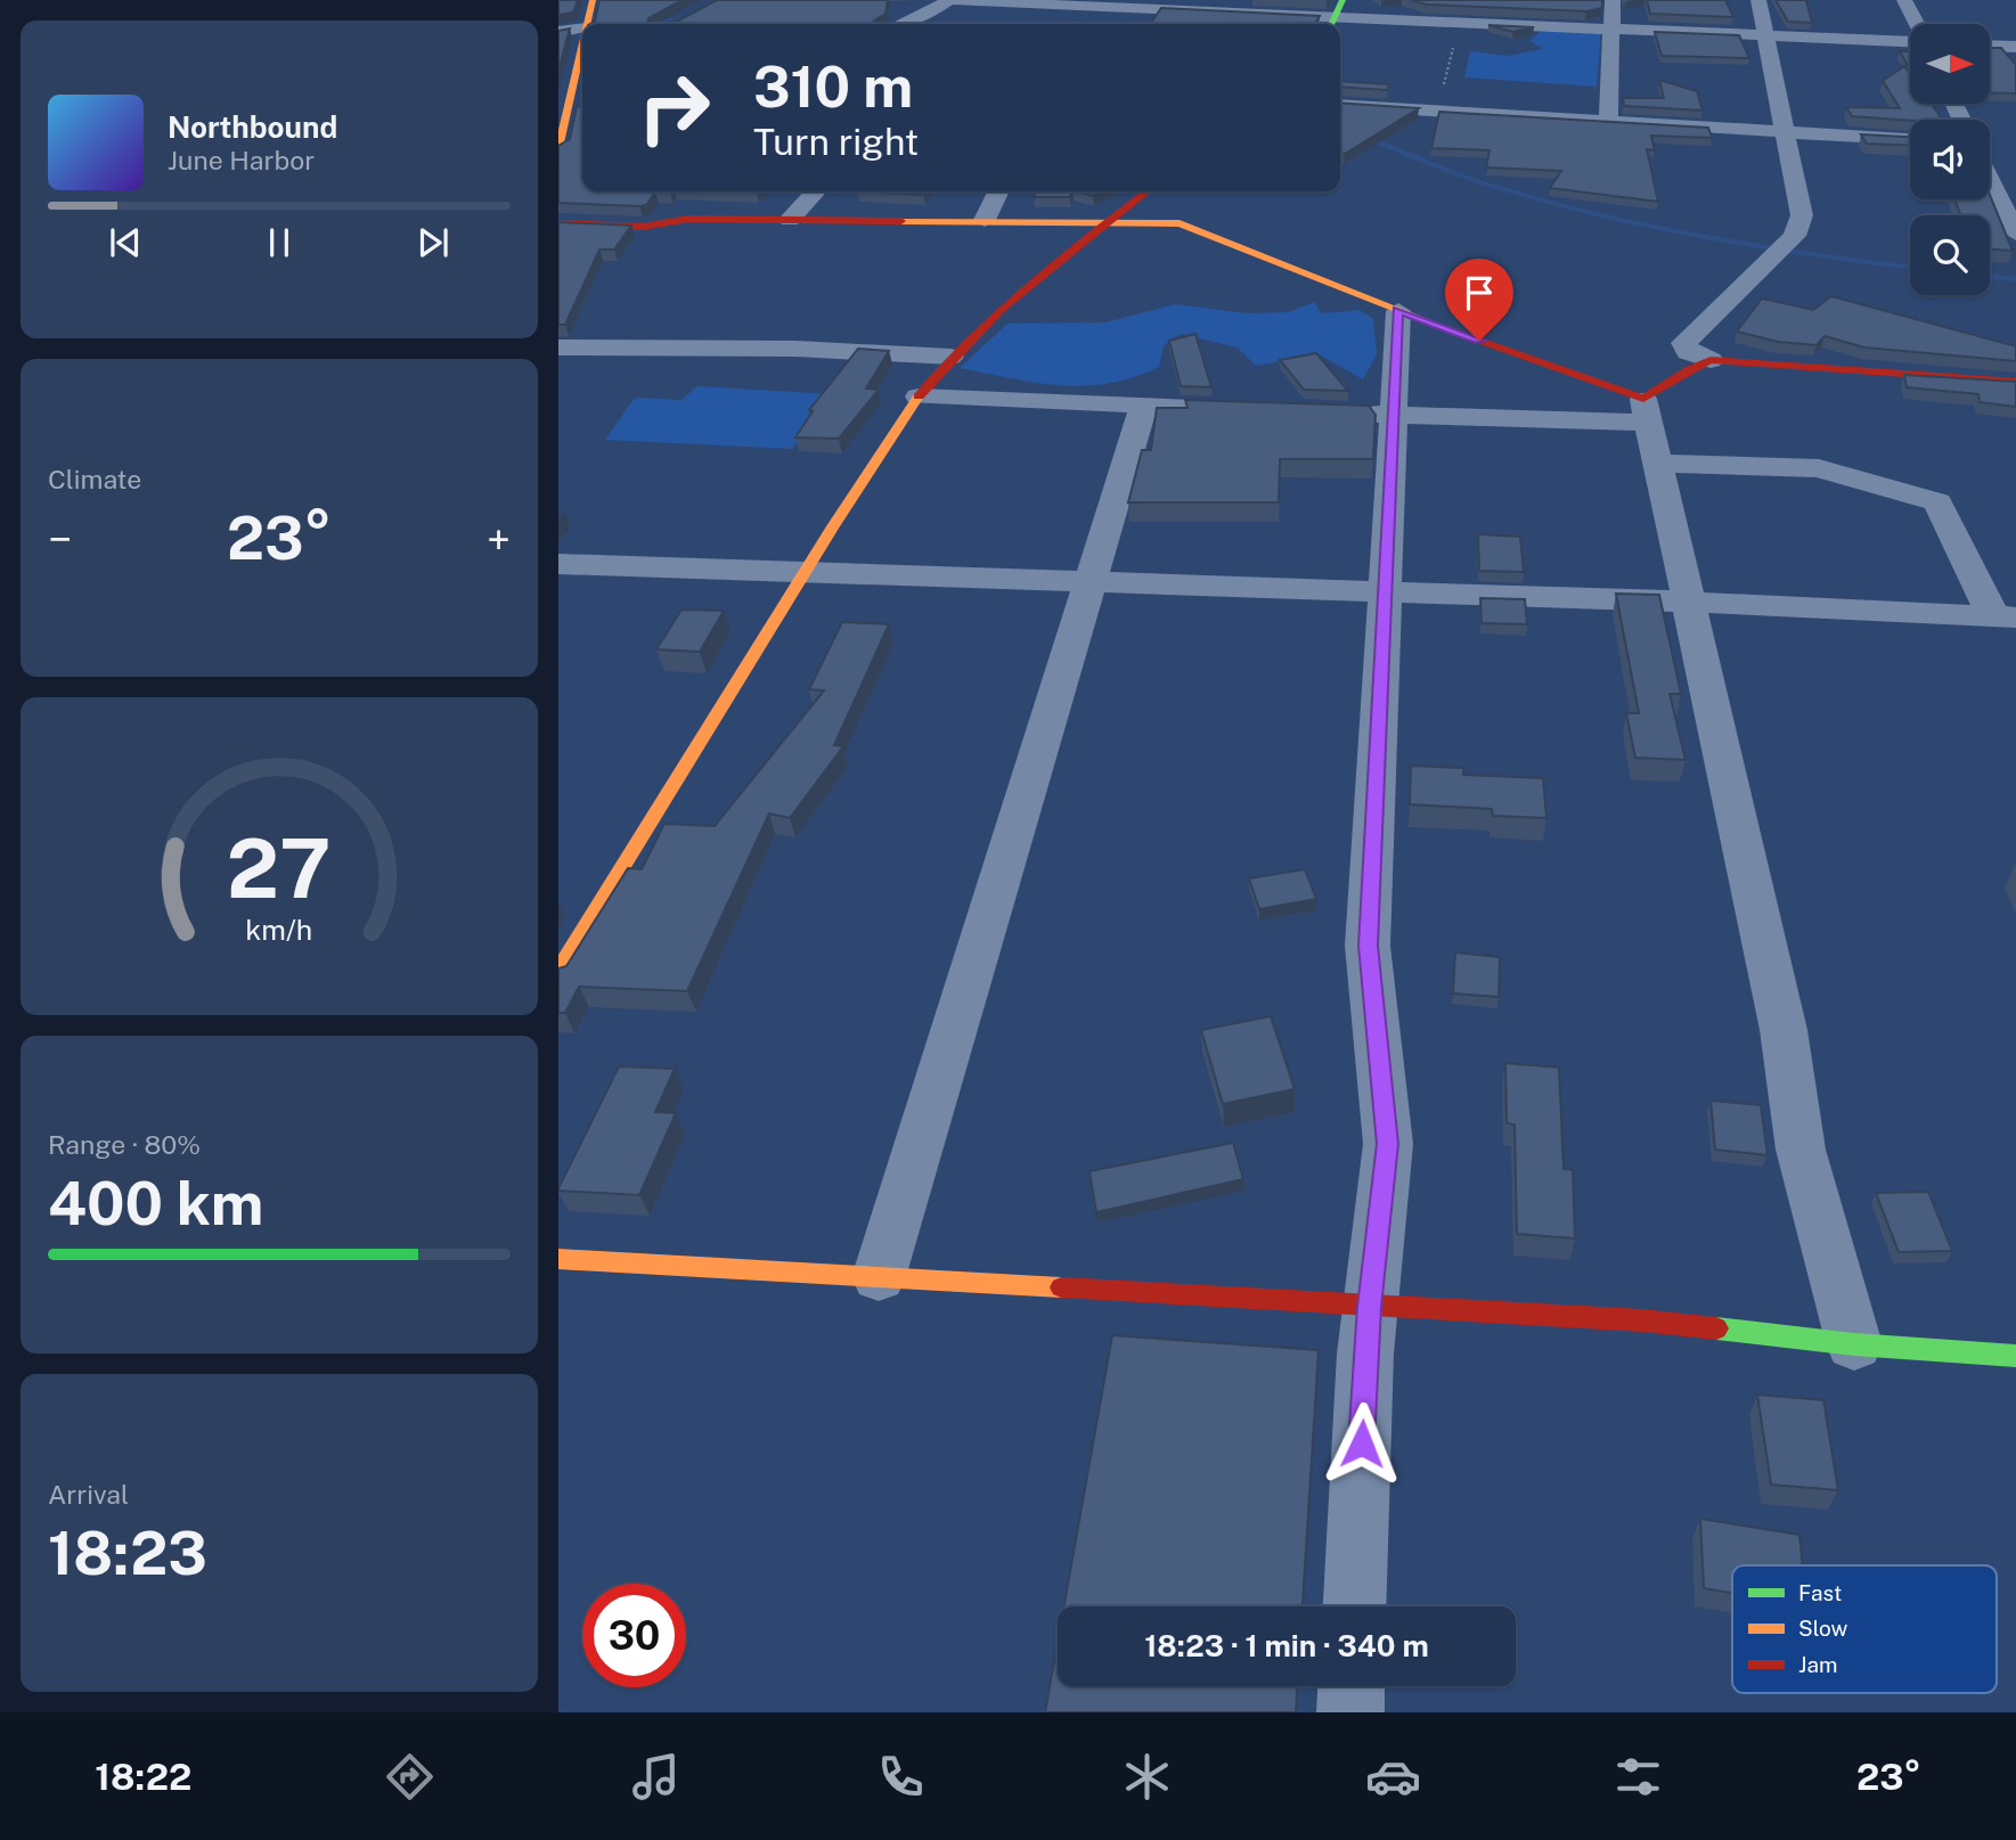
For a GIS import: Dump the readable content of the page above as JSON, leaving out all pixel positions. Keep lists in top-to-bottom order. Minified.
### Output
{"legend":["Fast","Slow","Jam"],"north":"right","page":{"turn":["310 m","Turn right"],"song":["Northbound","June Harbor"],"tile":["Climate",["Range · 80%","400 km"],["Arrival","18:23"]],"heat":["−","23°","+"],"limit":"30","trip":"18:23 · 1 min · 340 m","tabs":["18:22","23°"],"gauge":["27","km/h"]}}
